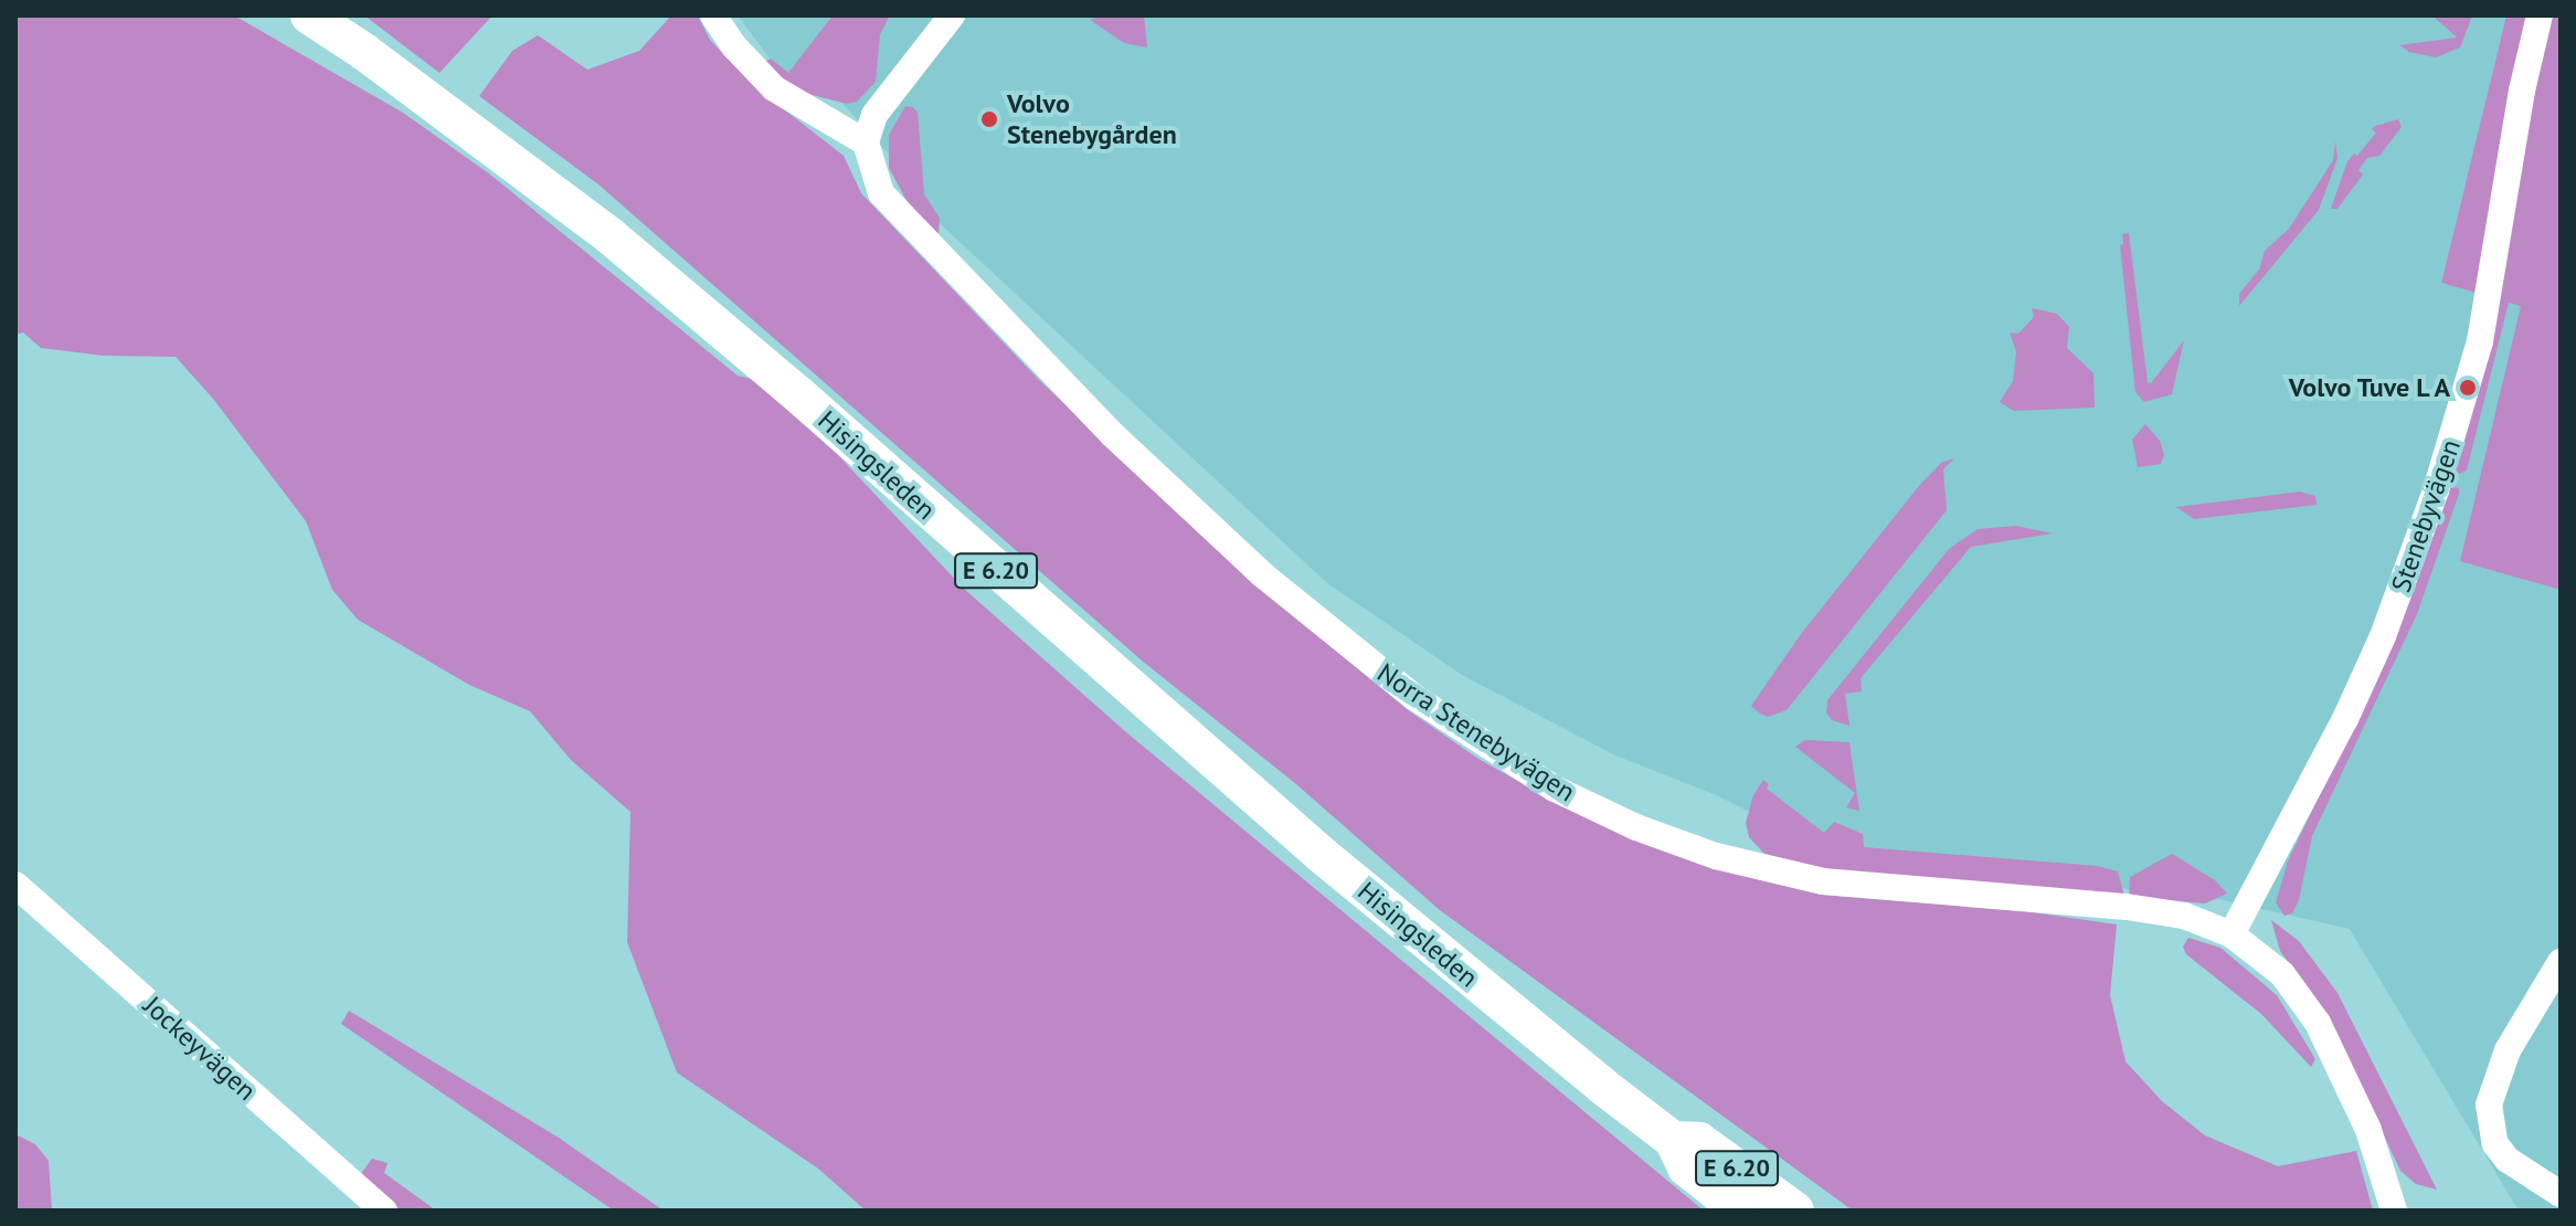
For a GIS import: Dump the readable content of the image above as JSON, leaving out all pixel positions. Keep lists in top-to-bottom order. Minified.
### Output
{"streets":{"highway":["Hisingsleden","E 6.20"],"street":["Stenebyvägen","Norra Stenebyvägen","Jockeyvägen"]},"crossings":[["Stenebyvägen","Norra Stenebyvägen"]],"places":["Volvo Stenebygården","Volvo Tuve L A"]}
